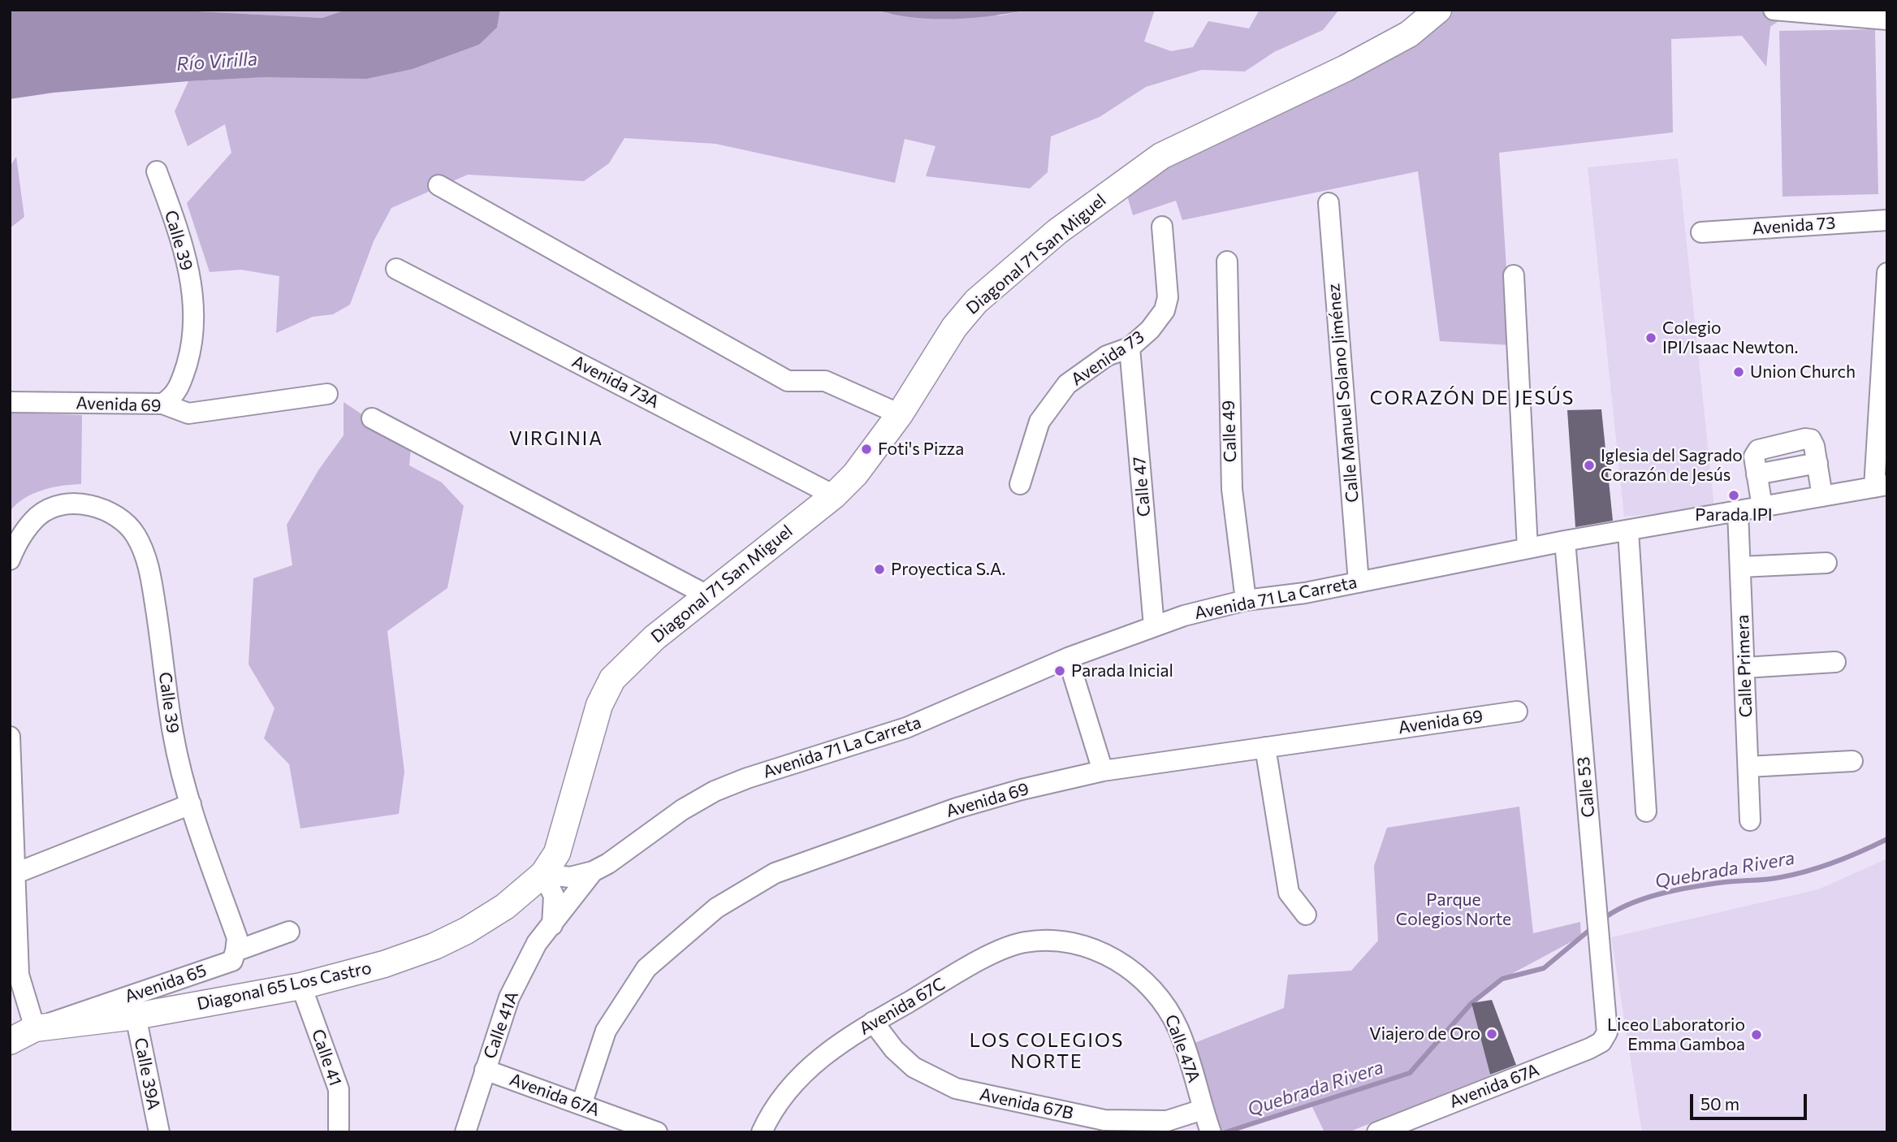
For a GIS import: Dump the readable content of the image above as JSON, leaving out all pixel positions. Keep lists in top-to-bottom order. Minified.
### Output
{"streets":{"main road":["Diagonal 71 San Miguel","Diagonal 65 Los Castro"],"street":["Avenida 73","Calle 39","Avenida 73A","Calle Manuel Solano Jiménez","Avenida 69","Calle 49","Calle 47","Avenida 71 La Carreta","Calle Primera","Calle 53","Avenida 65","Avenida 67C","Calle 41A","Calle 47A","Calle 41","Calle 39A","Avenida 67A","Avenida 67B"]},"crossings":[["Avenida 73","Calle 47"],["Calle 39","Avenida 69"],["Calle 39","Avenida 65"],["Diagonal 71 San Miguel","Avenida 73A"],["Diagonal 71 San Miguel","Avenida 71 La Carreta"],["Diagonal 71 San Miguel","Diagonal 65 Los Castro"],["Calle Manuel Solano Jiménez","Avenida 71 La Carreta"],["Avenida 69","Avenida 67A"],["Calle 49","Avenida 71 La Carreta"],["Calle 47","Avenida 71 La Carreta"],["Avenida 71 La Carreta","Calle Primera"],["Avenida 71 La Carreta","Calle 53"],["Avenida 71 La Carreta","Diagonal 65 Los Castro"],["Avenida 71 La Carreta","Calle 41A"],["Calle 53","Avenida 67A"],["Avenida 65","Diagonal 65 Los Castro"],["Diagonal 65 Los Castro","Calle 41"],["Diagonal 65 Los Castro","Calle 39A"],["Avenida 67C","Calle 47A"],["Avenida 67C","Avenida 67B"],["Calle 41A","Avenida 67A"],["Calle 47A","Avenida 67B"]],"districts":["CORAZÓN DE JESÚS","VIRGINIA","LOS COLEGIOS NORTE"],"water":["Río Virilla","Quebrada Rivera"],"parks":["Parque Colegios Norte"],"places":["Colegio IPI/Isaac Newton.","Union Church","Foti's Pizza","Iglesia del Sagrado Corazón de Jesús","Parada IPI","Proyectica S.A.","Parada Inicial","Viajero de Oro","Liceo Laboratorio Emma Gamboa"],"scale_bar":"50 m"}
